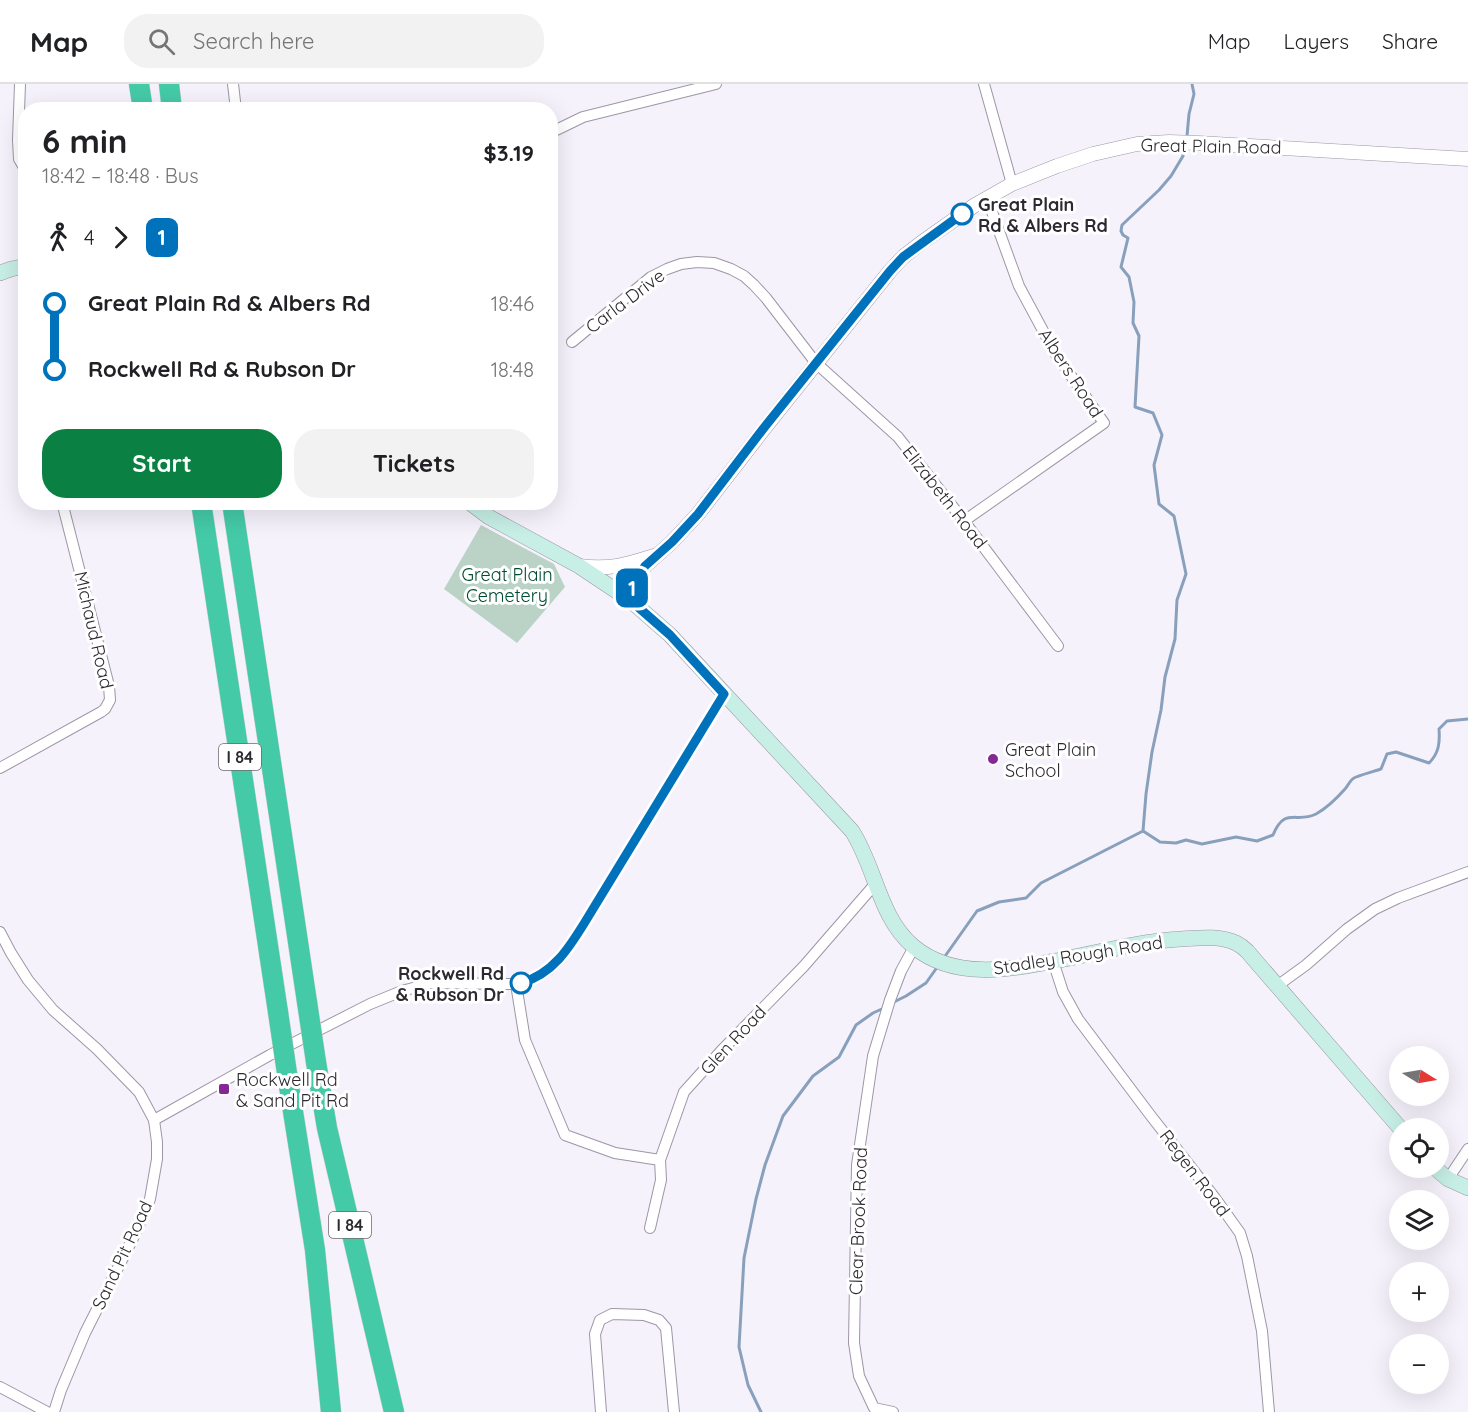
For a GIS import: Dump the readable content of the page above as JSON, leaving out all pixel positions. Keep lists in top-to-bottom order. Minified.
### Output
{"streets":{"highway":["I 84"],"main road":["Great Plain Road","Stadley Rough Road"],"street":["Carla Drive","Albers Road","Elizabeth Road","Michaud Road","Glen Road","Regen Road","Clear Brook Road","Sand Pit Road"]},"crossings":[["Great Plain Road","Carla Drive"],["Great Plain Road","Albers Road"],["Great Plain Road","Elizabeth Road"],["Great Plain Road","Stadley Rough Road"],["Carla Drive","Elizabeth Road"],["Albers Road","Elizabeth Road"],["Stadley Rough Road","Glen Road"],["Stadley Rough Road","Regen Road"],["Stadley Rough Road","Clear Brook Road"]],"parks":["Great Plain Cemetery"],"places":{"other":["Great Plain Rd & Albers Rd","Great Plain School","Rockwell Rd & Rubson Dr"],"transit":["Rockwell Rd & Sand Pit Rd"]},"lines":["bus line 1"],"north":"right","page":{"header":"Map","search":"Search here","nav":["Map","Layers","Share"],"on_map":"1","heading":["6 min","18:42 – 18:48 · Bus","$3.19"],"legs":["4","1"],"list":[{"name":"Great Plain Rd & Albers Rd","value":"18:46"},{"name":"Rockwell Rd & Rubson Dr","value":"18:48"}],"buttons":["Start","Tickets"],"map_buttons":["+","−"]}}
